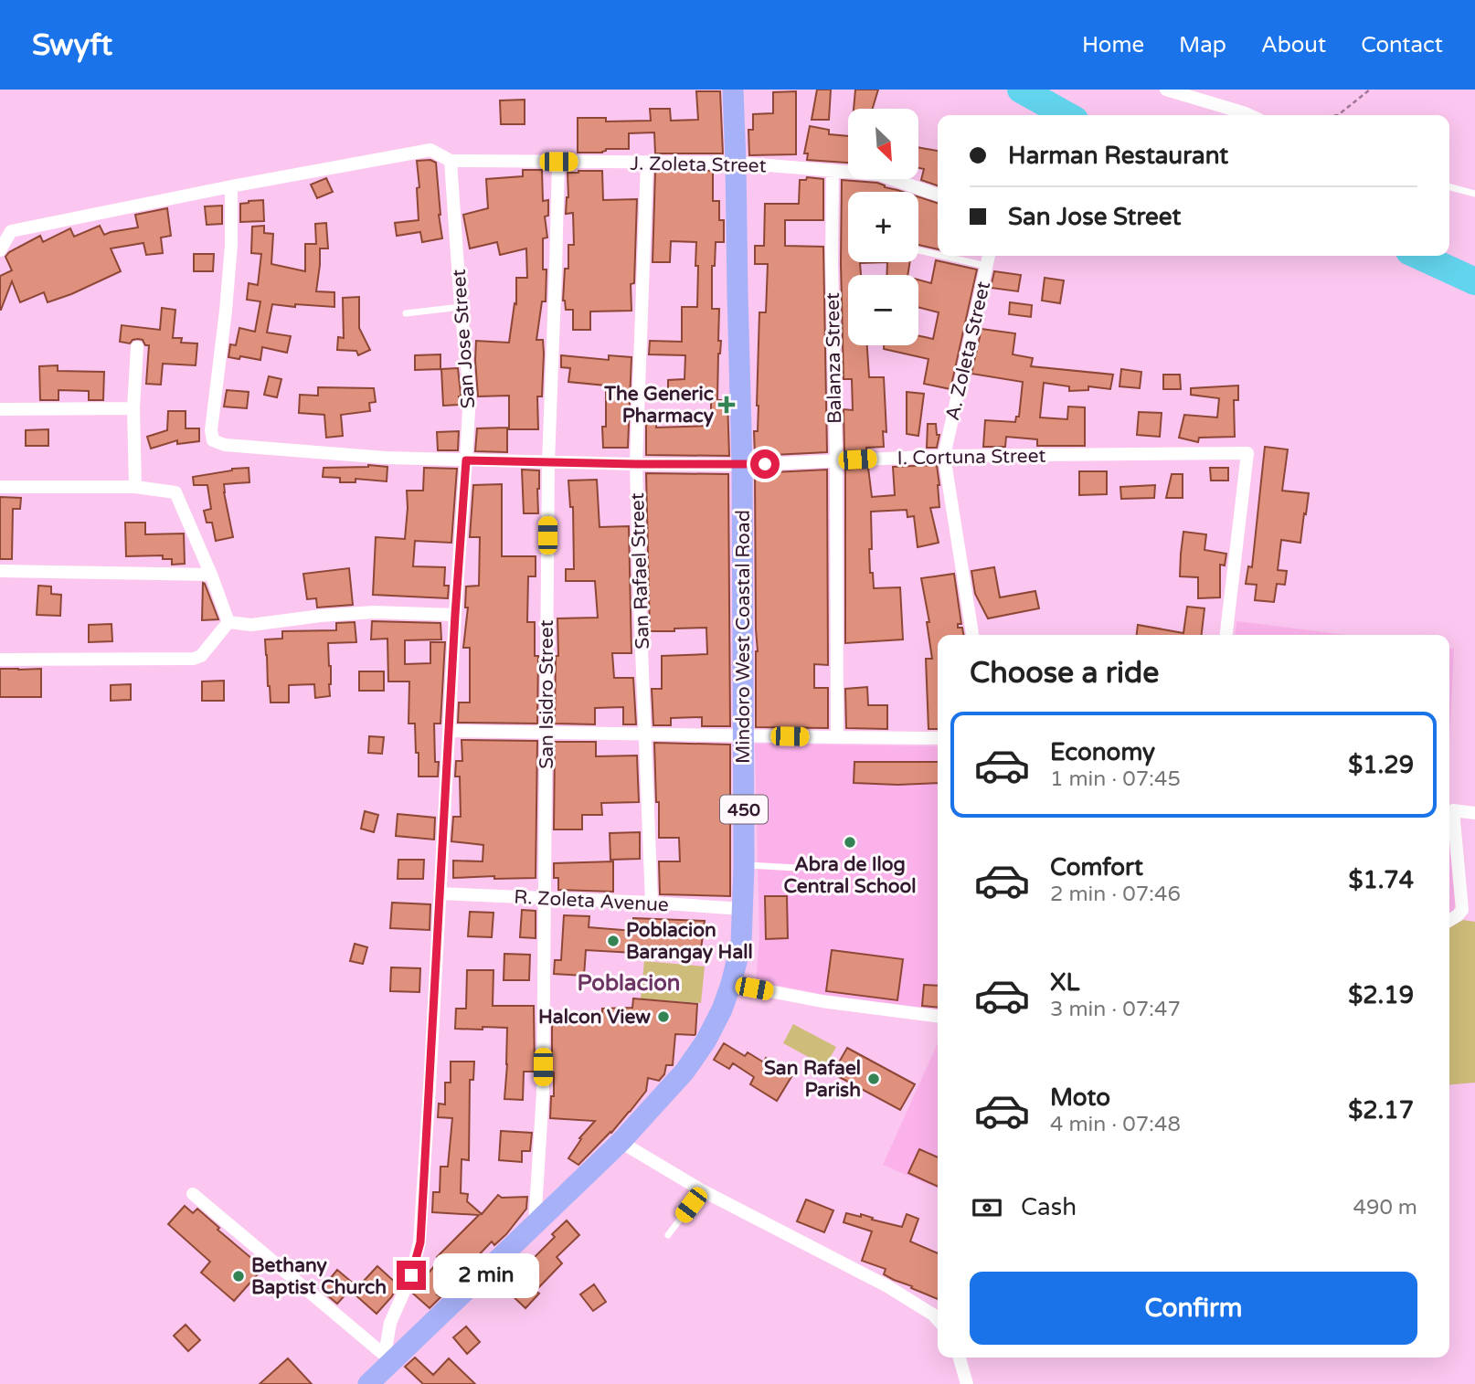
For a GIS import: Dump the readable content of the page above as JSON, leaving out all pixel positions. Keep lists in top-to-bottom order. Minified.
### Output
{"streets":{"main road":["Mindoro West Coastal Road","450"],"street":["J. Zoleta Street","San Jose Street","A. Zoleta Street","Balanza Street","I. Cortuna Street","San Rafael Street","San Isidro Street","R. Zoleta Avenue"]},"crossings":[["J. Zoleta Street","San Jose Street"],["J. Zoleta Street","Balanza Street"],["J. Zoleta Street","I. Cortuna Street"],["J. Zoleta Street","San Rafael Street"],["J. Zoleta Street","Mindoro West Coastal Road"],["J. Zoleta Street","San Isidro Street"],["San Jose Street","I. Cortuna Street"],["San Jose Street","Mindoro West Coastal Road"],["San Jose Street","R. Zoleta Avenue"],["A. Zoleta Street","I. Cortuna Street"],["Balanza Street","I. Cortuna Street"],["I. Cortuna Street","San Rafael Street"],["I. Cortuna Street","Mindoro West Coastal Road"],["I. Cortuna Street","San Isidro Street"],["San Rafael Street","R. Zoleta Avenue"],["Mindoro West Coastal Road","San Isidro Street"],["Mindoro West Coastal Road","R. Zoleta Avenue"],["San Isidro Street","R. Zoleta Avenue"]],"districts":["Poblacion"],"places":{"health":["The Generic Pharmacy"],"other":["Abra de Ilog Central School","Poblacion Barangay Hall","Halcon View","San Rafael Parish","Bethany Baptist Church"]},"north":"bottom right","page":{"header":"Swyft","nav":["Home","Map","About","Contact"],"map_buttons":["+","−"],"banner":["Harman Restaurant","San Jose Street"],"heading":"Choose a ride","list":[{"name":"Economy","note":"1 min · 07:45","value":"$1.29"},{"name":"Comfort","note":"2 min · 07:46","value":"$1.74"},{"name":"XL","note":"3 min · 07:47","value":"$2.19"},{"name":"Moto","note":"4 min · 07:48","value":"$2.17"}],"pay":["Cash","490 m"],"bubble":"2 min","buttons":"Confirm"}}
